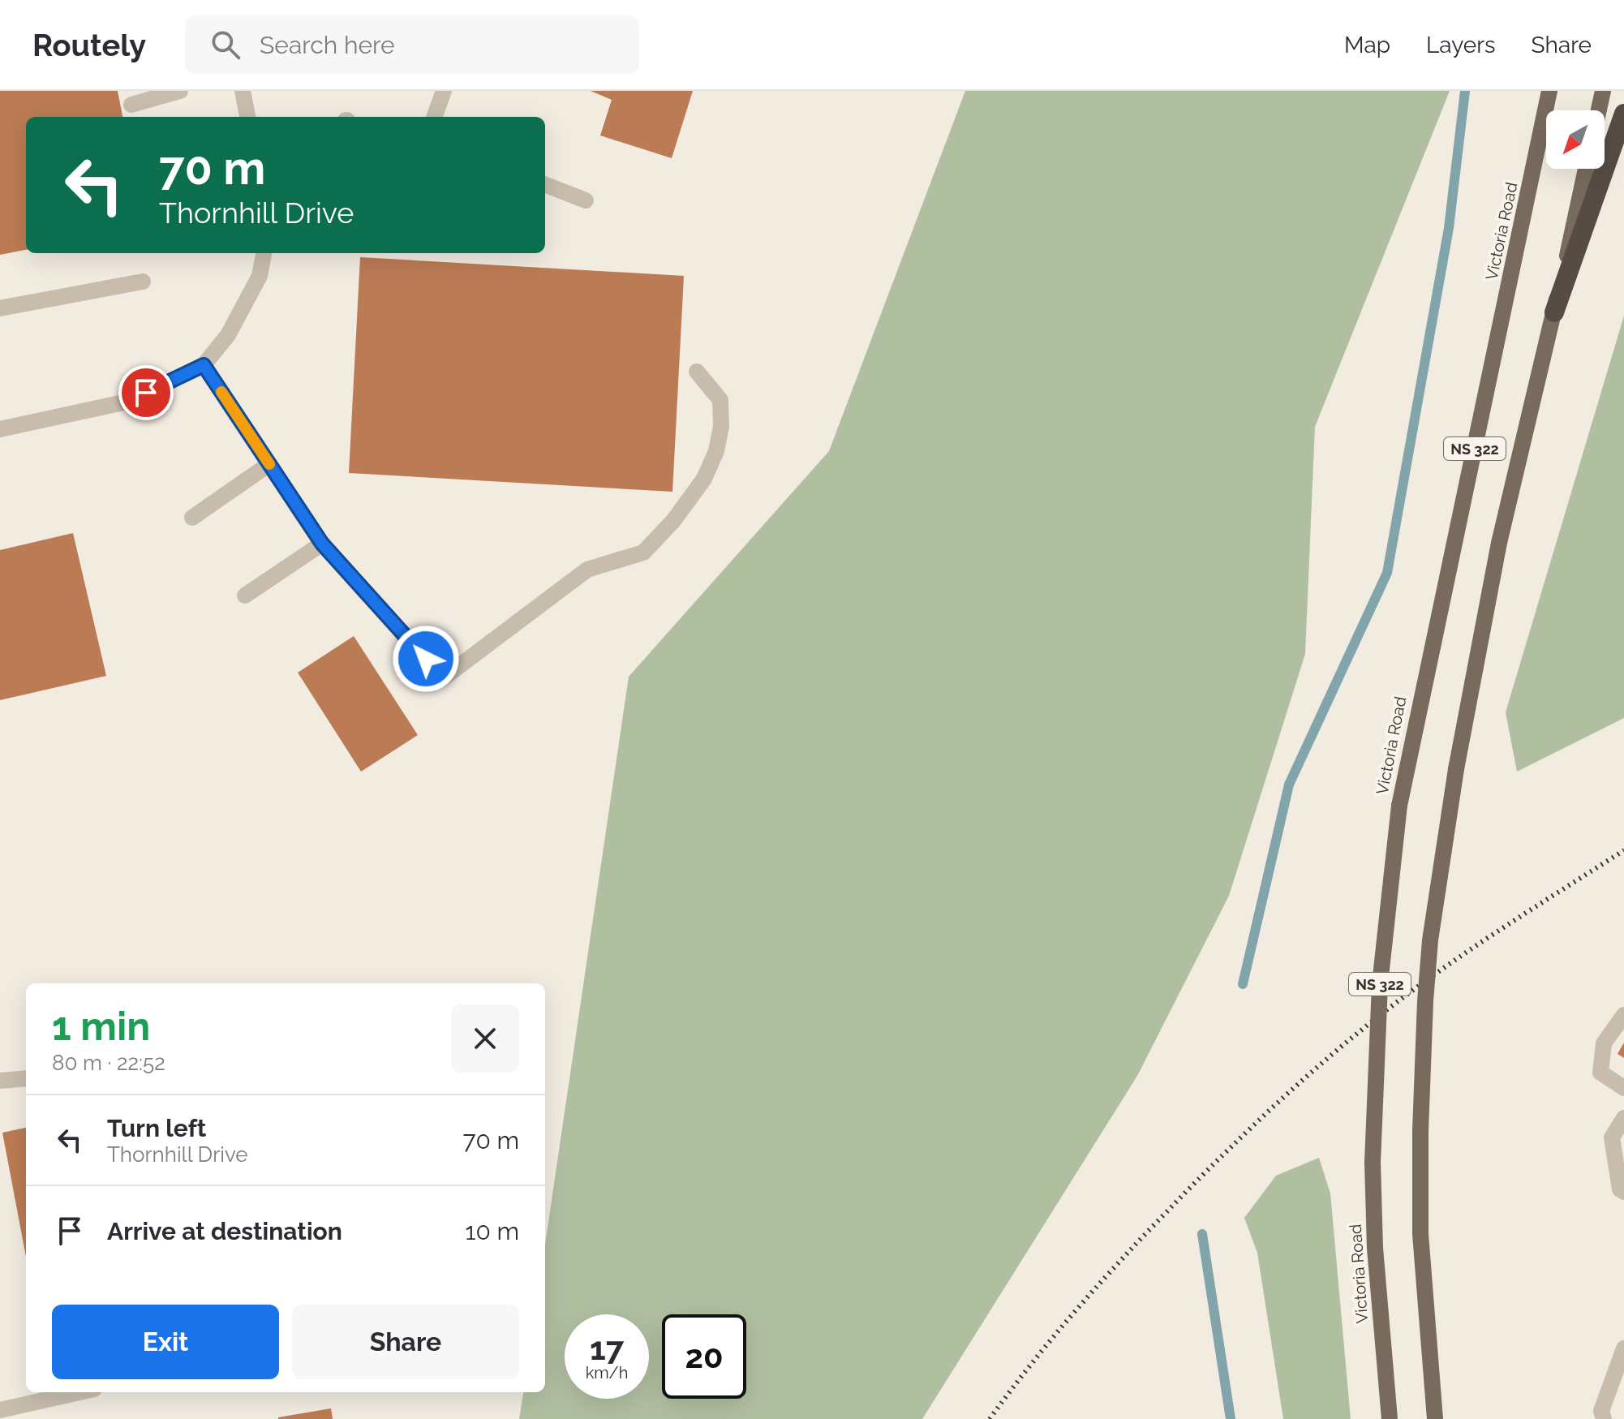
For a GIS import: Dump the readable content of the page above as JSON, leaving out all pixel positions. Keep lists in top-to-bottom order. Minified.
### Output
{"streets":{"main road":["Victoria Road","NS 322"]},"north":"bottom left","page":{"header":"Routely","search":"Search here","nav":["Map","Layers","Share"],"turn":["70 m","Thornhill Drive"],"heading":["1 min","80 m · 22:52"],"list":[{"name":"Turn left","note":"Thornhill Drive","value":"70 m"},{"name":"Arrive at destination","value":"10 m"}],"buttons":["Exit","Share"],"speed":"17 km/h","limit":"20"}}
